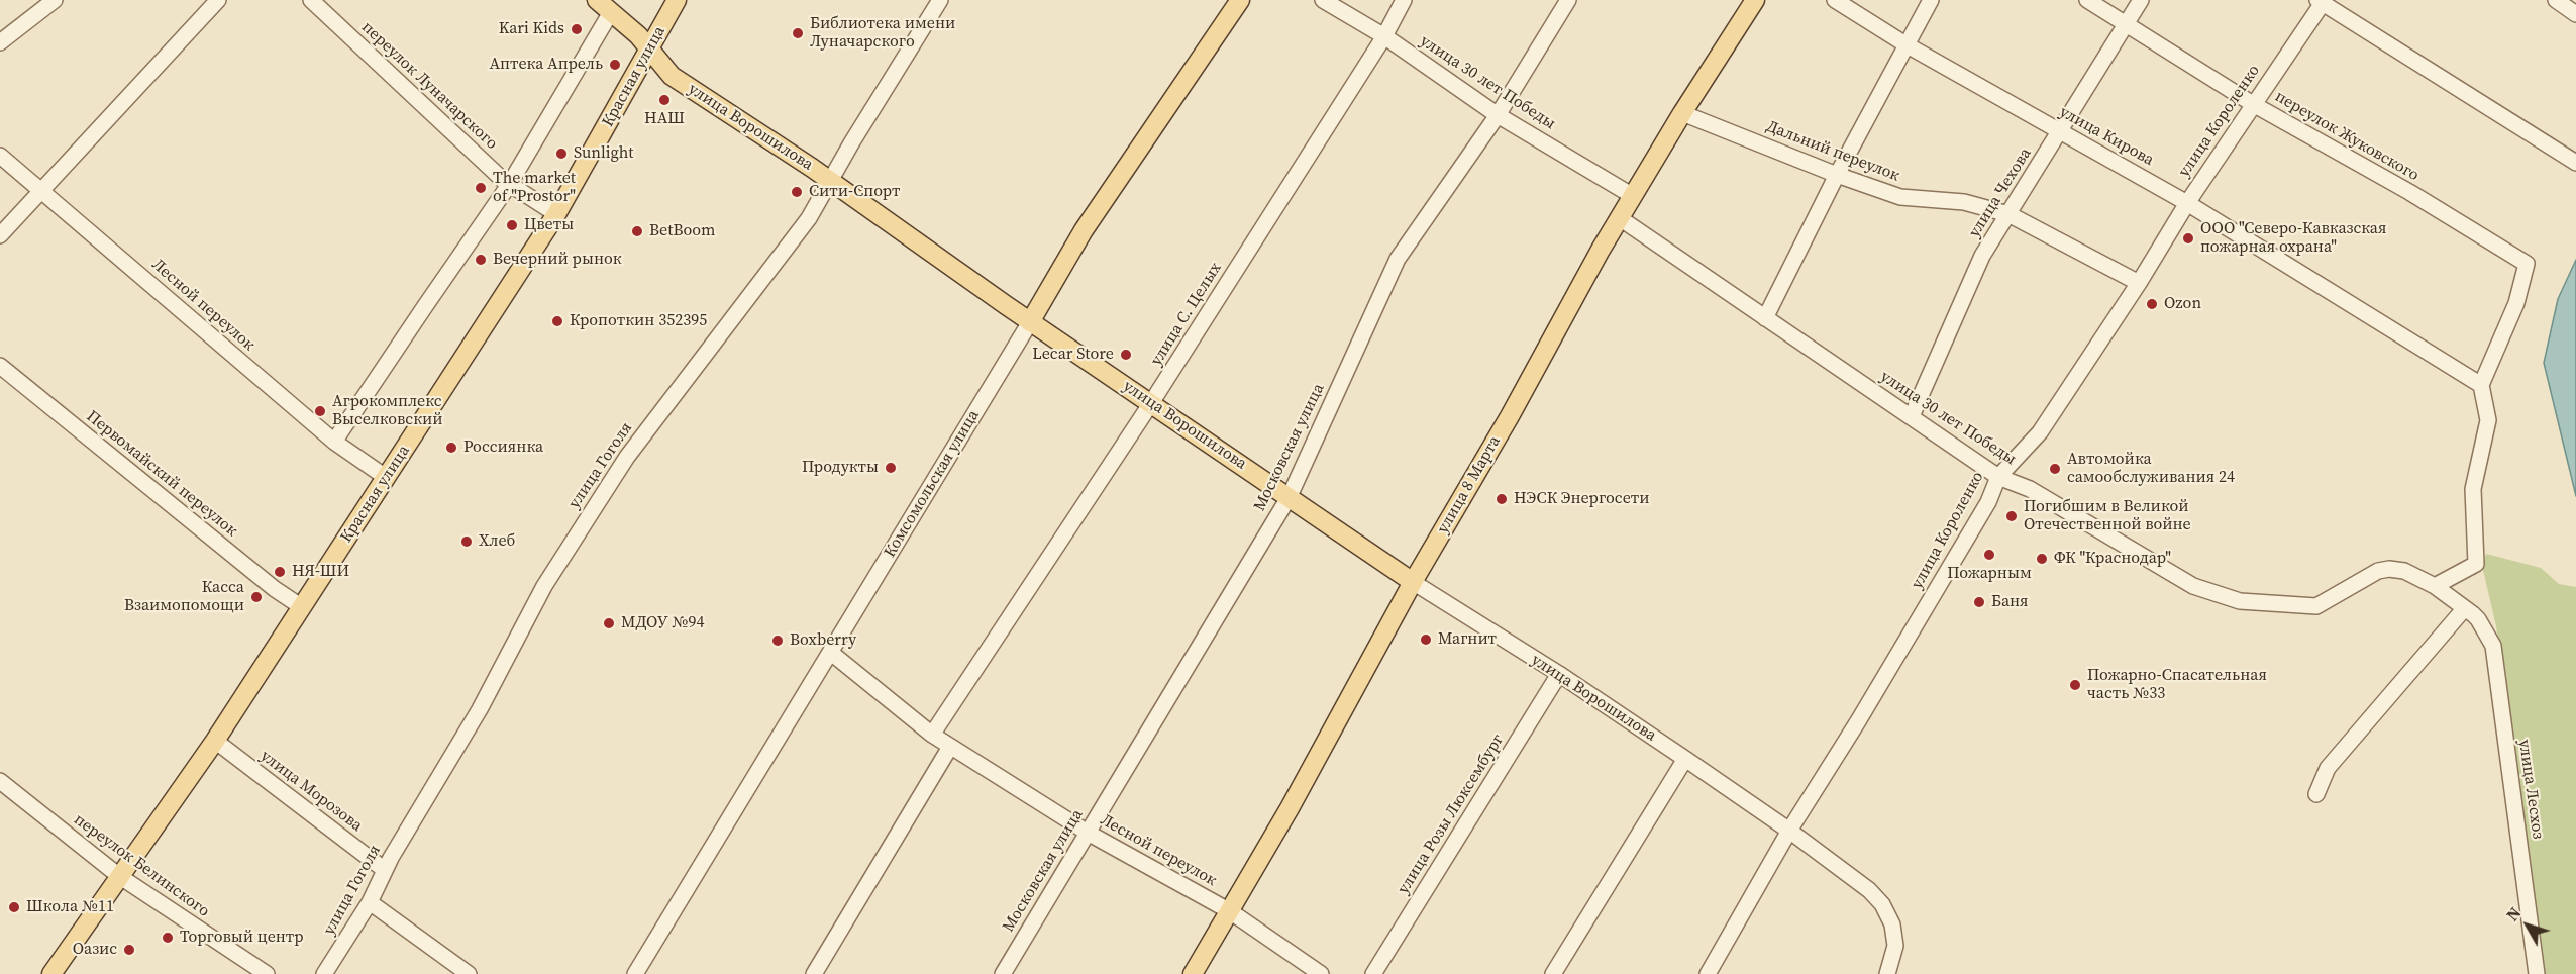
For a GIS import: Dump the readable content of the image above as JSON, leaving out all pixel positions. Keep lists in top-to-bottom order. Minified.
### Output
{"streets":{"main road":["Красная улица","улица Ворошилова","Комсомольская улица","улица 8 Марта"],"street":["улица 30 лет Победы","переулок Луначарского","улица Короленко","улица Кирова","переулок Жуковского","Дальний переулок","улица Чехова","Лесной переулок","улица С. Целых","Московская улица","улица Гоголя","Первомайский переулок","улица Лесхоз","улица Морозова","улица Розы Люксембург","переулок Белинского"]},"crossings":[["Красная улица","переулок Луначарского"],["Красная улица","улица Ворошилова"],["Красная улица","Лесной переулок"],["Красная улица","Первомайский переулок"],["Красная улица","улица Морозова"],["Красная улица","переулок Белинского"],["улица 30 лет Победы","улица Короленко"],["улица 30 лет Победы","улица Чехова"],["улица 30 лет Победы","улица С. Целых"],["улица 30 лет Победы","Московская улица"],["улица 30 лет Победы","улица 8 Марта"],["улица 30 лет Победы","улица Лесхоз"],["улица Короленко","улица Ворошилова"],["улица Короленко","улица Кирова"],["улица Короленко","переулок Жуковского"],["улица Короленко","Дальний переулок"],["улица Ворошилова","улица С. Целых"],["улица Ворошилова","Московская улица"],["улица Ворошилова","улица Гоголя"],["улица Ворошилова","Комсомольская улица"],["улица Ворошилова","улица 8 Марта"],["улица Ворошилова","улица Розы Люксембург"],["улица Кирова","переулок Жуковского"],["улица Кирова","улица Чехова"],["переулок Жуковского","улица Чехова"],["Дальний переулок","улица Чехова"],["Дальний переулок","улица 8 Марта"],["Лесной переулок","улица С. Целых"],["Лесной переулок","Московская улица"],["Лесной переулок","Комсомольская улица"],["Лесной переулок","улица 8 Марта"],["улица Гоголя","улица Морозова"]],"places":["Kari Kids","Библиотека имени Луначарского","Аптека Апрель","НАШ","Sunlight","The market of \"Prostor\"","Сити-Спорт","Цветы","BetBoom","ООО \"Северо-Кавказская пожарная охрана\"","Вечерний рынок","Ozon","Кропоткин 352395","Lecar Store","Агрокомплекс Выселковский","Россиянка","Продукты","Автомойка самообслуживания 24","НЭСК Энергосети","Погибшим в Великой Отечественной войне","Хлеб","Пожарным","ФК \"Краснодар\"","НЯ-ШИ","Касса Взаимопомощи","Баня","МДОУ №94","Магнит","Boxberry","Пожарно-Спасательная часть №33","Школа №11","Торговый центр","Оазис"],"north":"top left"}
